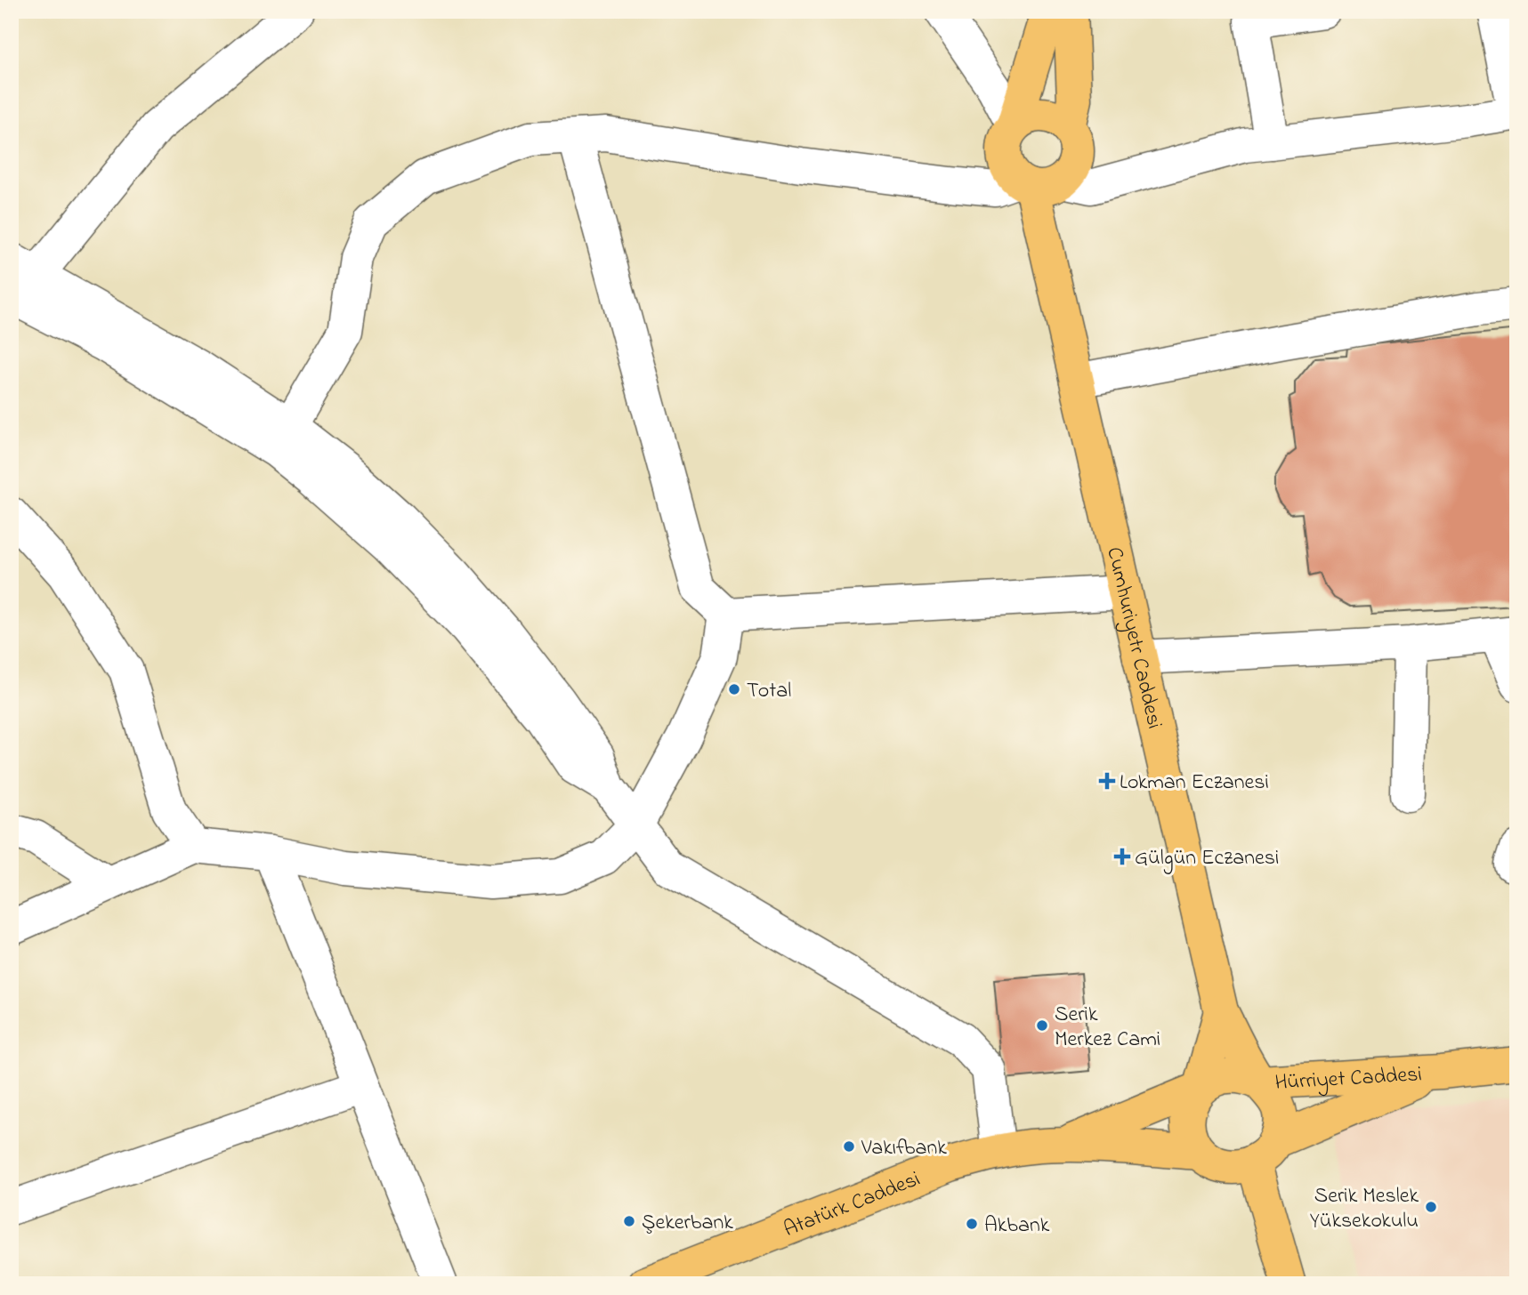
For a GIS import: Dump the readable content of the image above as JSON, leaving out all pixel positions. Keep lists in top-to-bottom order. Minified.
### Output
{"streets":{"main road":["Cumhuriyetr Caddesi","Hürriyet Caddesi","Atatürk Caddesi"]},"crossings":[["Cumhuriyetr Caddesi","Hürriyet Caddesi"],["Cumhuriyetr Caddesi","Atatürk Caddesi"],["Hürriyet Caddesi","Atatürk Caddesi"]],"places":{"other":["Total","Serik Merkez Cami","Vakıfbank","Serik Meslek Yüksekokulu","Şekerbank","Akbank"],"health":["Lokman Eczanesi","Gülgün Eczanesi"]}}
